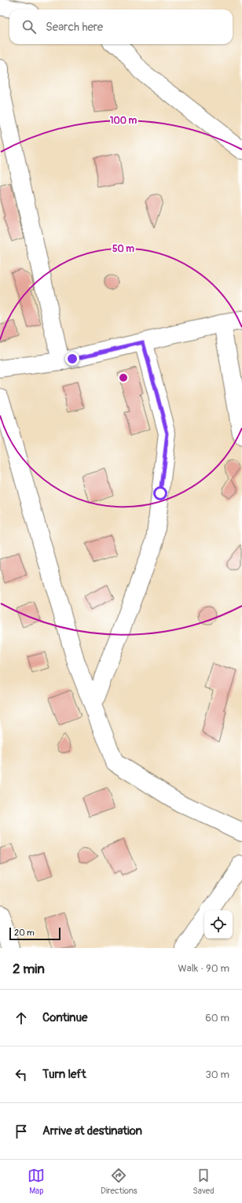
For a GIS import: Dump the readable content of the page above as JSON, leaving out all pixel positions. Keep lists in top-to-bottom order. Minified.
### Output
{"scale_bar":"20 m","page":{"search":"Search here","scale":"20 m","heading":["2 min","Walk · 90 m"],"list":[["Continue","60 m"],["Turn left","30 m"],"Arrive at destination"],"nav":["Map","Directions","Saved"]},"rings":["100 m","50 m"]}
